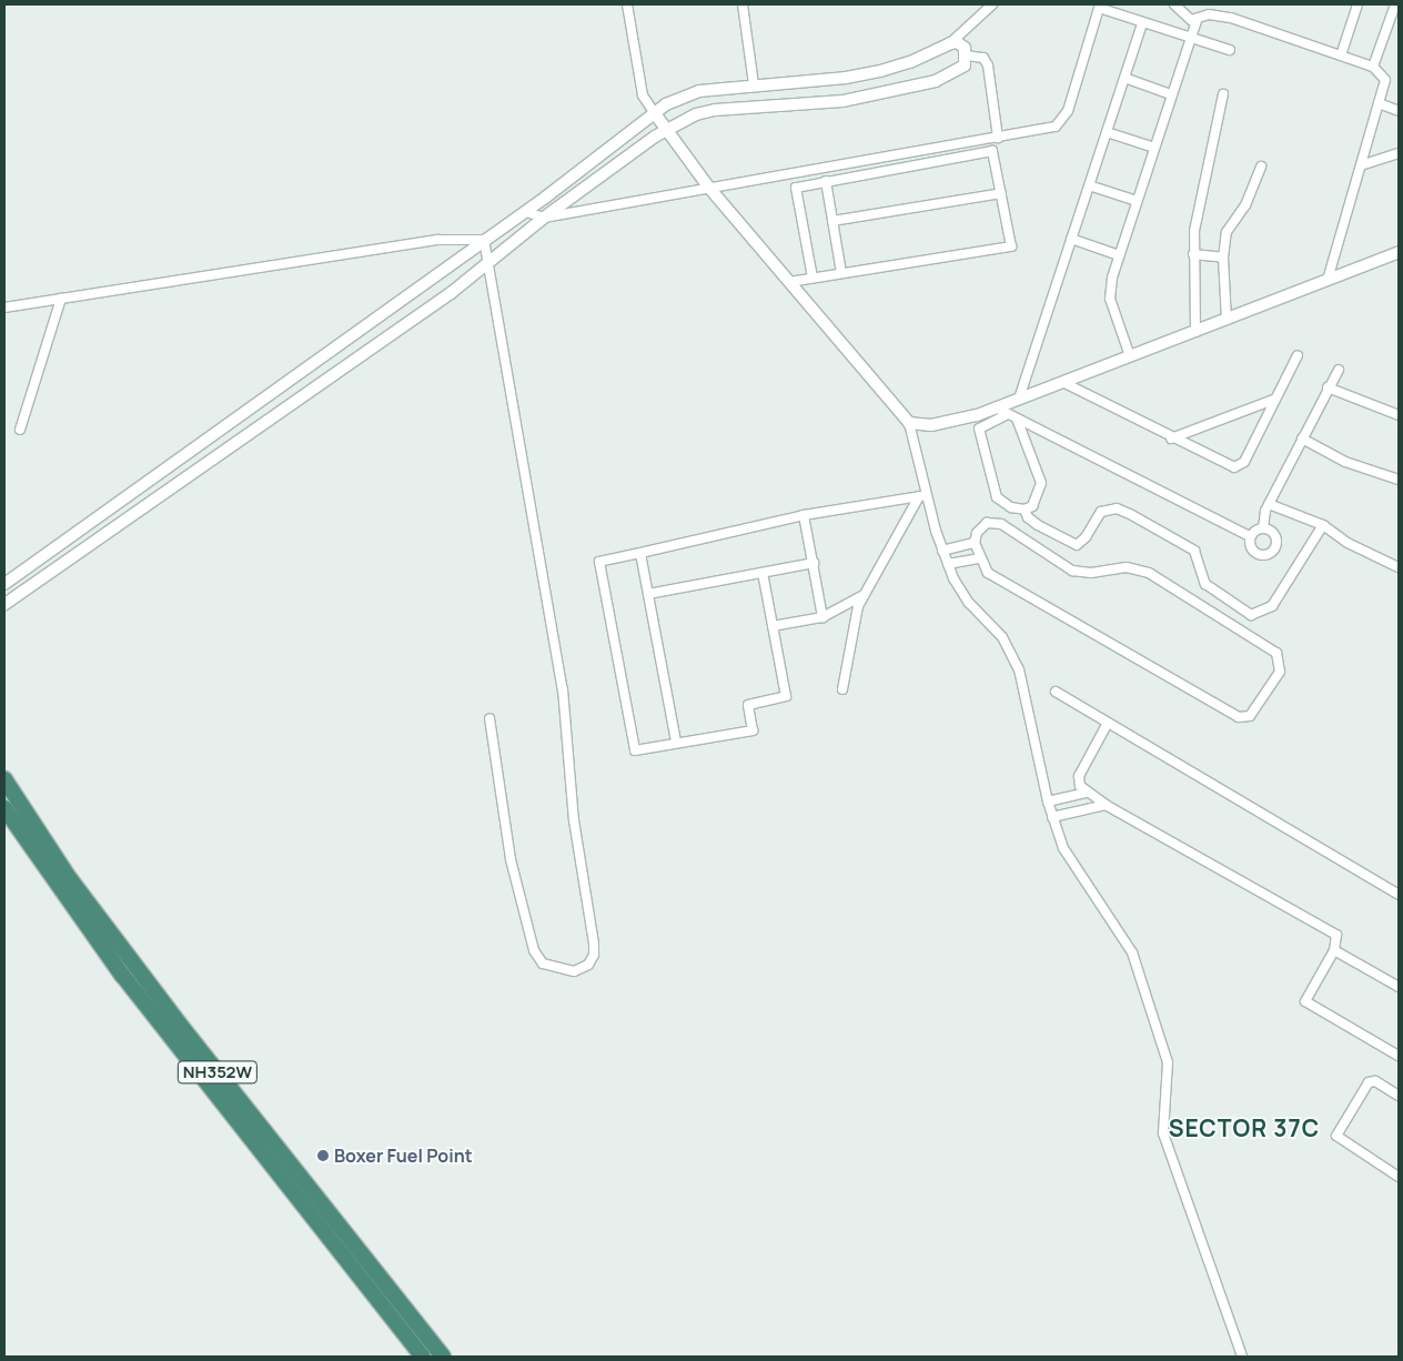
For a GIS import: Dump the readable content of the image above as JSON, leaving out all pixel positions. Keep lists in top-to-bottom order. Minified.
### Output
{"streets":{"highway":["NH352W"]},"districts":["SECTOR 37C"],"places":["Boxer Fuel Point"]}
